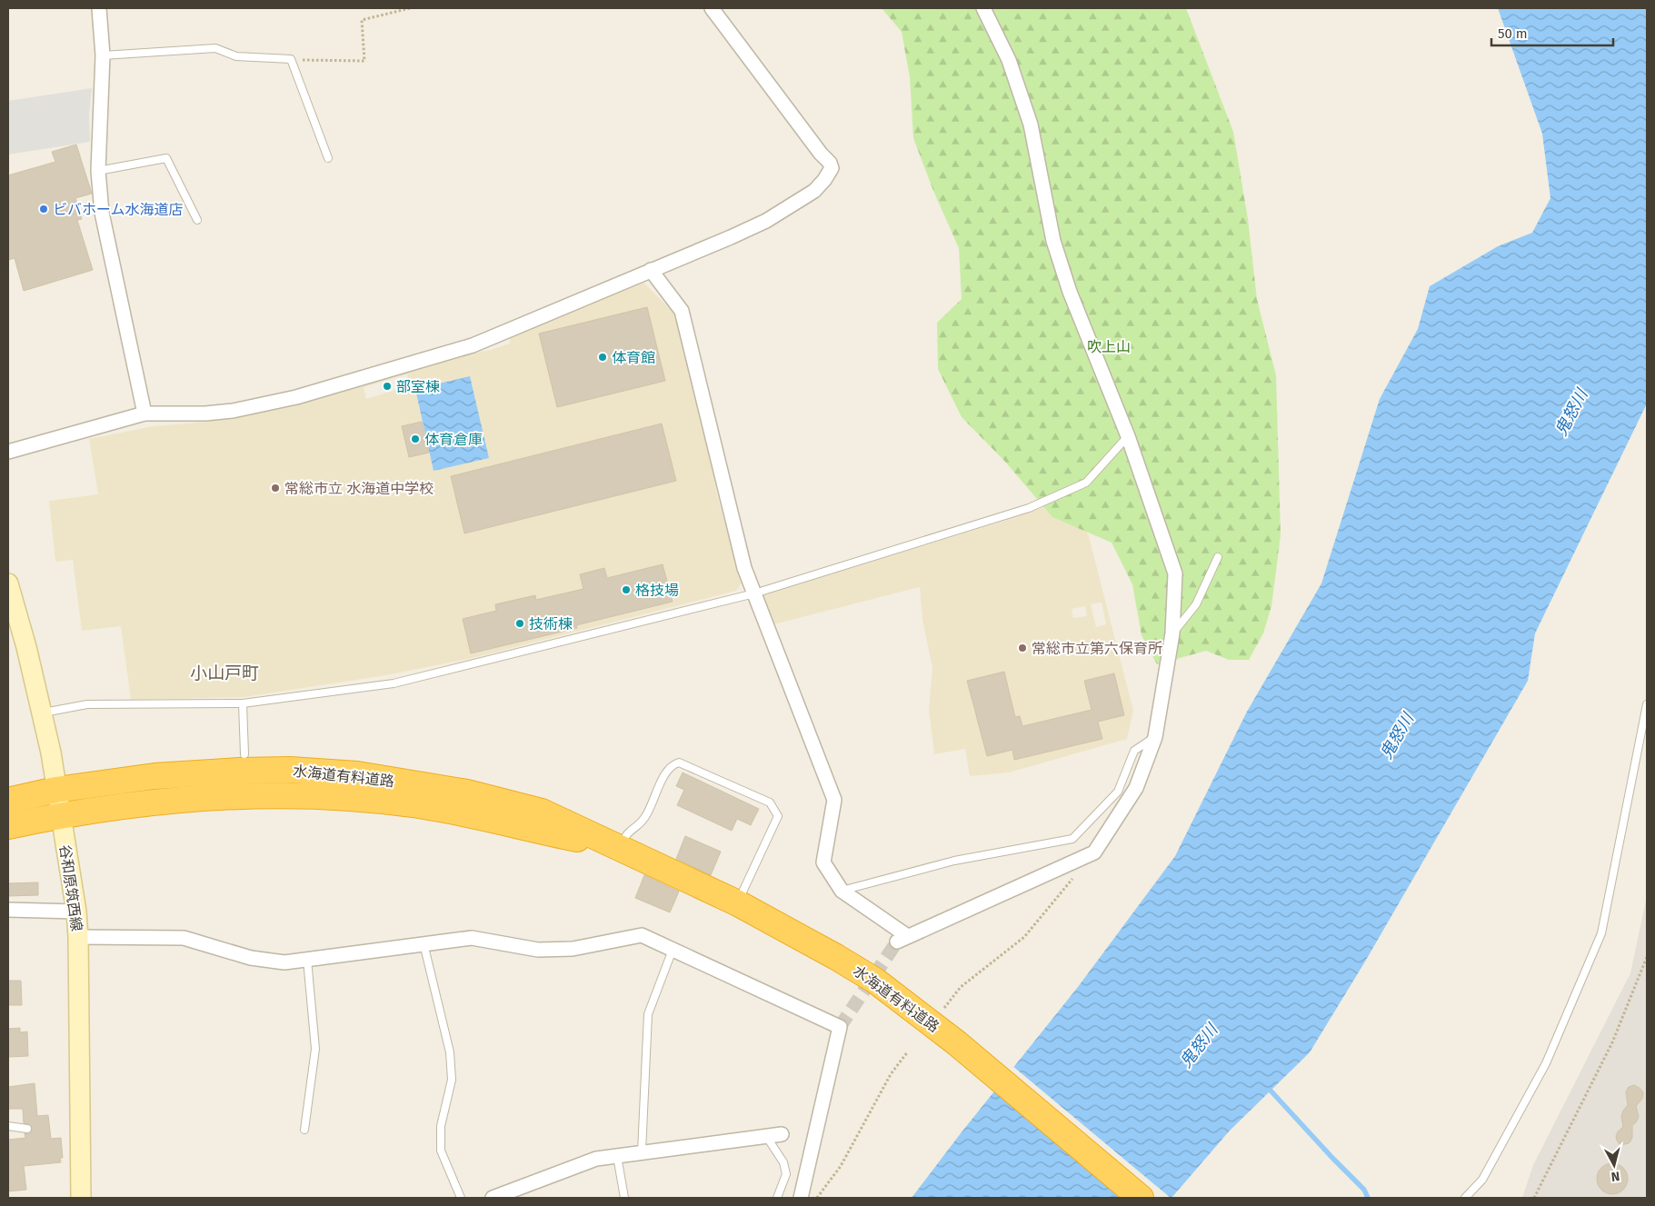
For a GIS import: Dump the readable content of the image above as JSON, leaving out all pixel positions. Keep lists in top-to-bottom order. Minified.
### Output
{"streets":{"highway":["水海道有料道路"],"main road":["谷和原筑西線"]},"crossings":[["水海道有料道路","谷和原筑西線"]],"districts":["小山戸町"],"water":["鬼怒川"],"parks":["吹上山"],"places":["ビバホーム水海道店","体育館","部室棟","体育倉庫","常総市立 水海道中学校","格技場","技術棟","常総市立第六保育所"],"scale_bar":"50 m","north":"bottom"}
